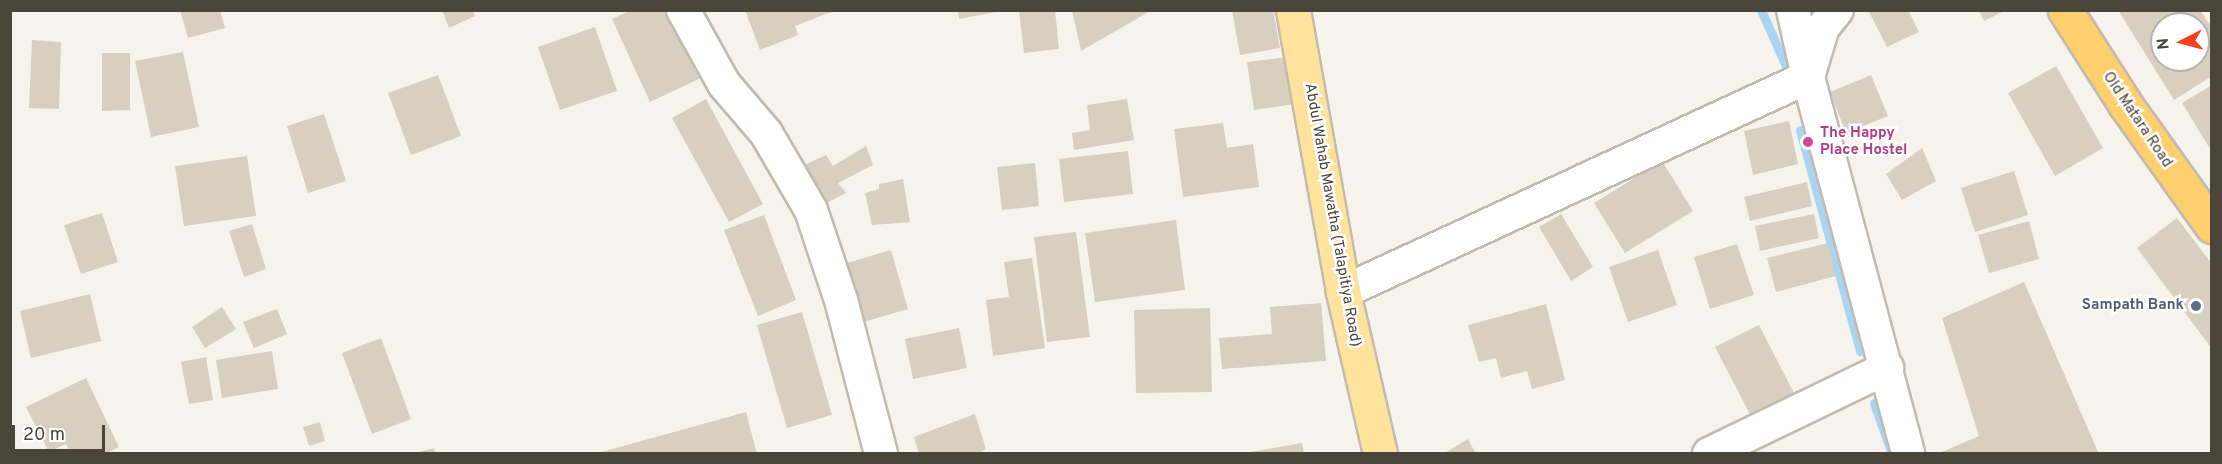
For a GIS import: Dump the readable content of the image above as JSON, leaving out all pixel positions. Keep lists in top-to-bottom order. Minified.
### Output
{"streets":{"highway":["Old Matara Road"],"main road":["Abdul Wahab Mawatha (Talapitiya Road)"]},"places":["The Happy Place Hostel","Sampath Bank"],"scale_bar":"20 m","north":"left"}
